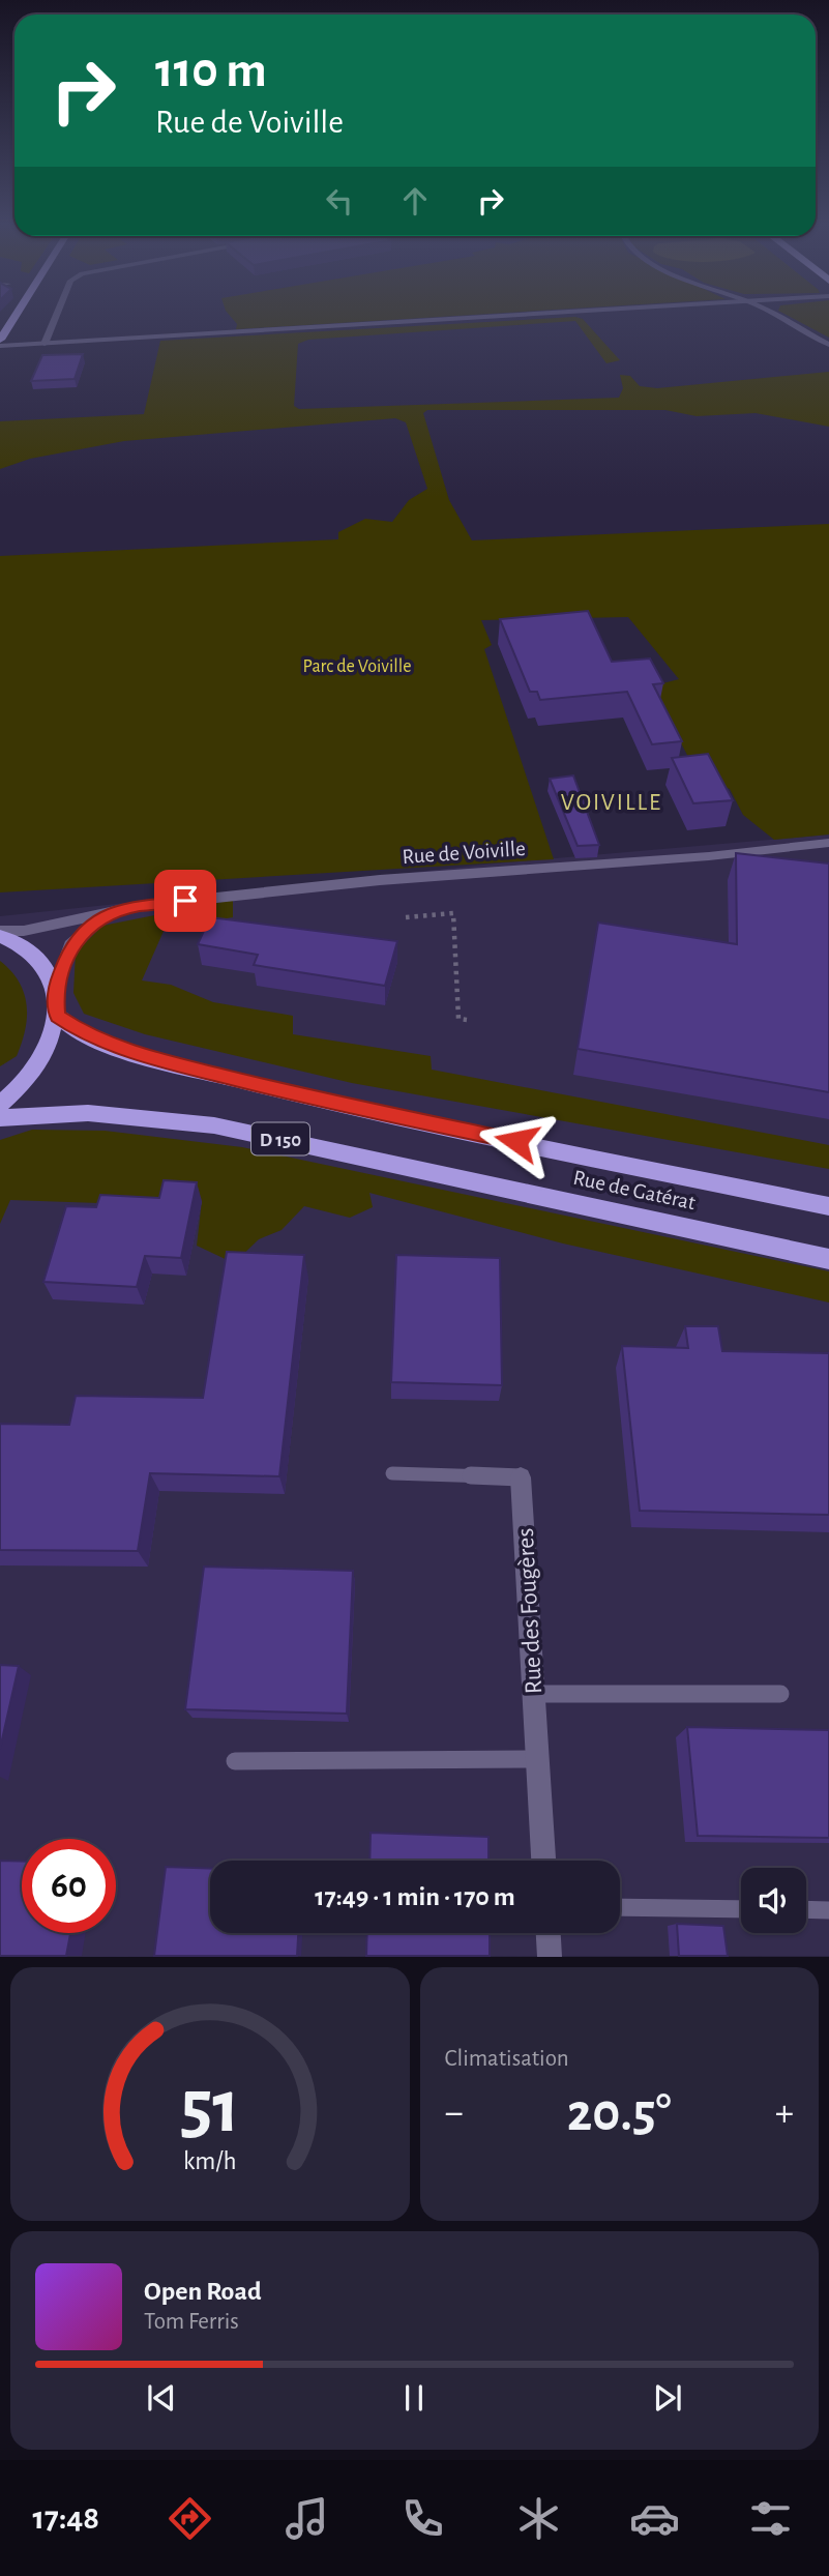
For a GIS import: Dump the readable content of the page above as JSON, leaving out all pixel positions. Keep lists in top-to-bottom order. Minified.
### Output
{"streets":{"main road":["D 150","Rue de Gatérat"],"street":["Rue de Voiville","Rue des Fougères"]},"districts":["VOIVILLE"],"parks":["Parc de Voiville"],"page":{"turn":["110 m","Rue de Voiville"],"limit":"60","trip":"17:49 · 1 min · 170 m","tile":"Climatisation","heat":["−","20.5°","+"],"song":["Open Road","Tom Ferris"],"tabs":"17:48","gauge":["51","km/h"]}}
